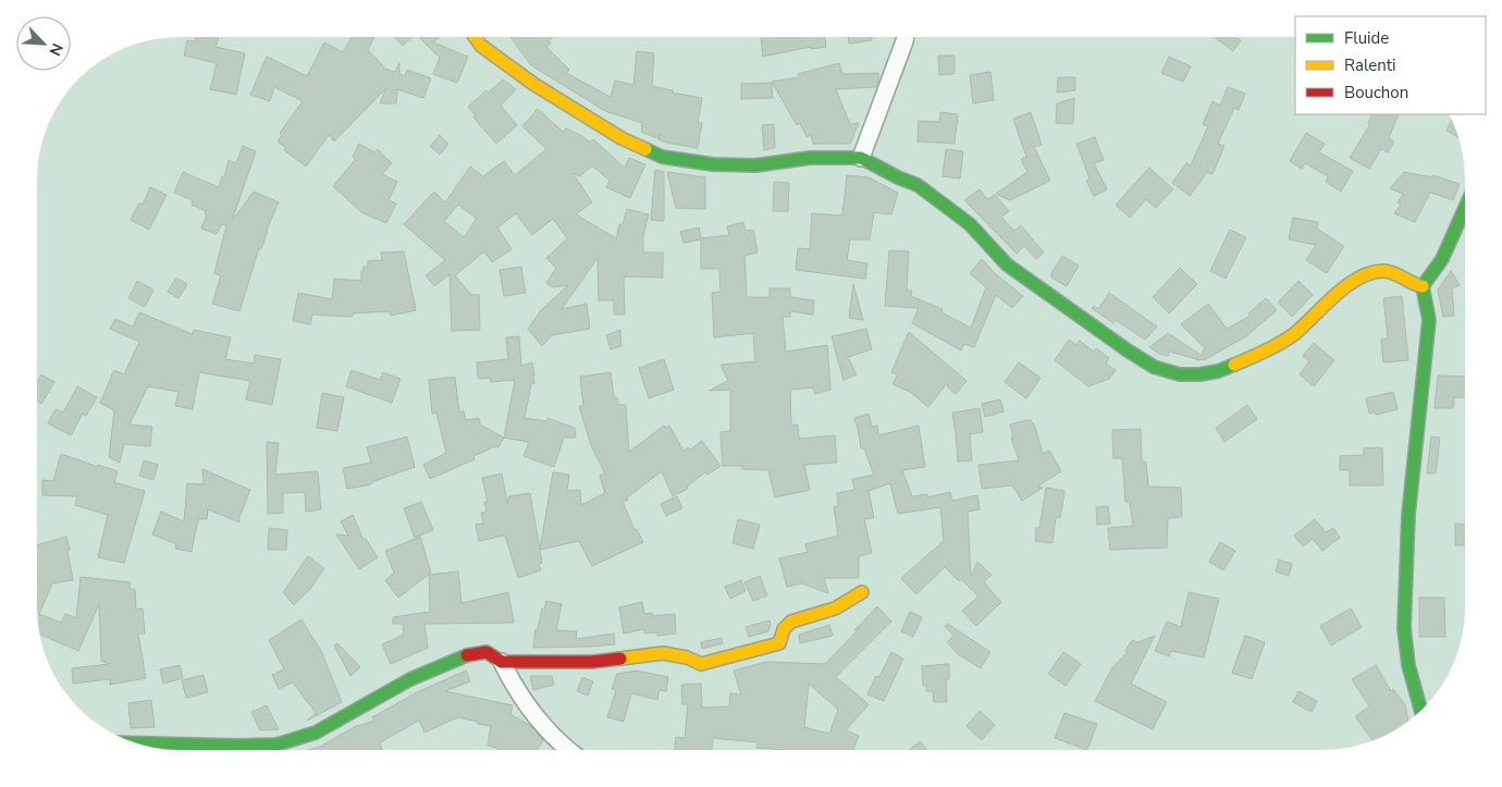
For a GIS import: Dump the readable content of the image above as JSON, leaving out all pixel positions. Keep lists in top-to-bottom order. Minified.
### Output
{"legend":["Fluide","Ralenti","Bouchon"],"north":"bottom right"}
